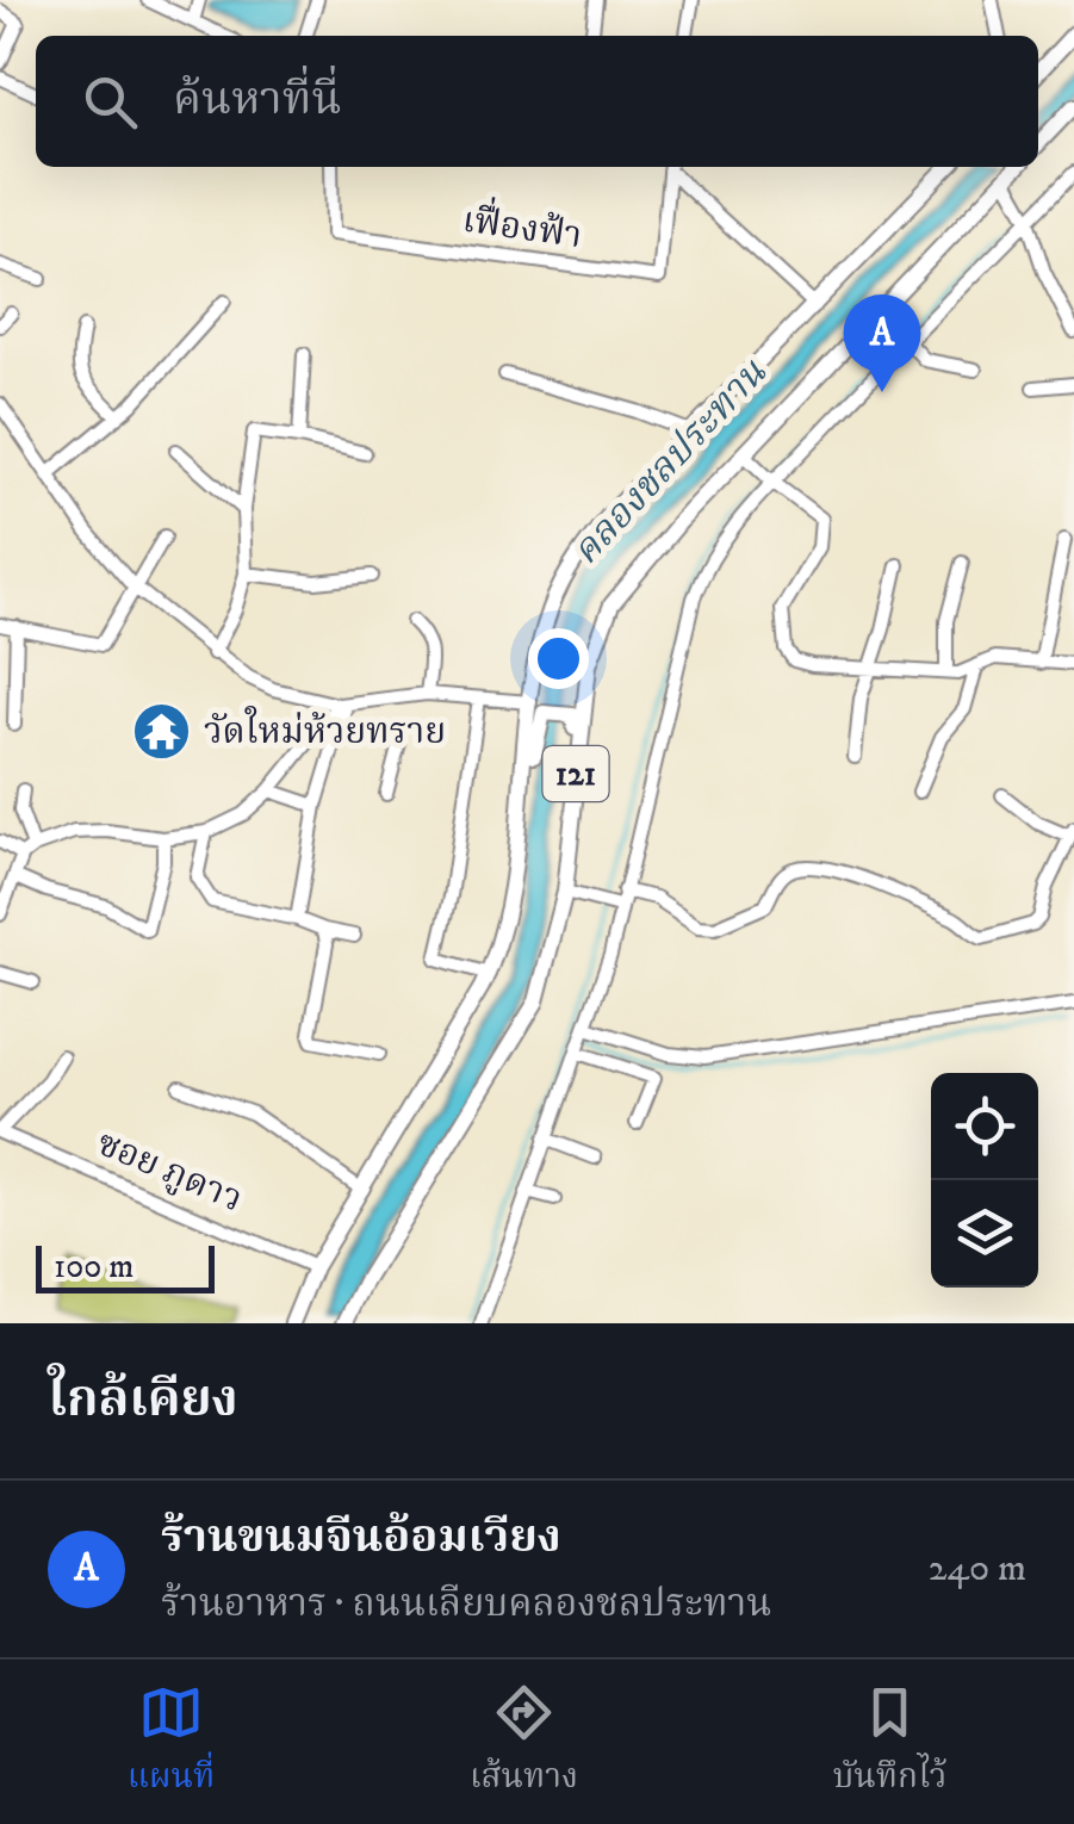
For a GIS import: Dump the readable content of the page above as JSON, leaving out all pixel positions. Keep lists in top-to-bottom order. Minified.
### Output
{"streets":{"main road":["121"],"street":["เฟื่องฟ้า","ซอย ภูดาว"]},"crossings":[["121","ซอย ภูดาว"]],"water":["คลองชลประทาน"],"places":{"temple":["วัดใหม่ห้วยทราย"]},"scale_bar":"100 m","page":{"search":"ค้นหาที่นี่","pins":"A","scale":"100 m","heading":"ใกล้เคียง","list":[{"mark":"A","name":"ร้านขนมจีนอ้อมเวียง","note":"ร้านอาหาร · ถนนเลียบคลองชลประทาน","value":"240 m"}],"nav":["แผนที่","เส้นทาง","บันทึกไว้"]}}
